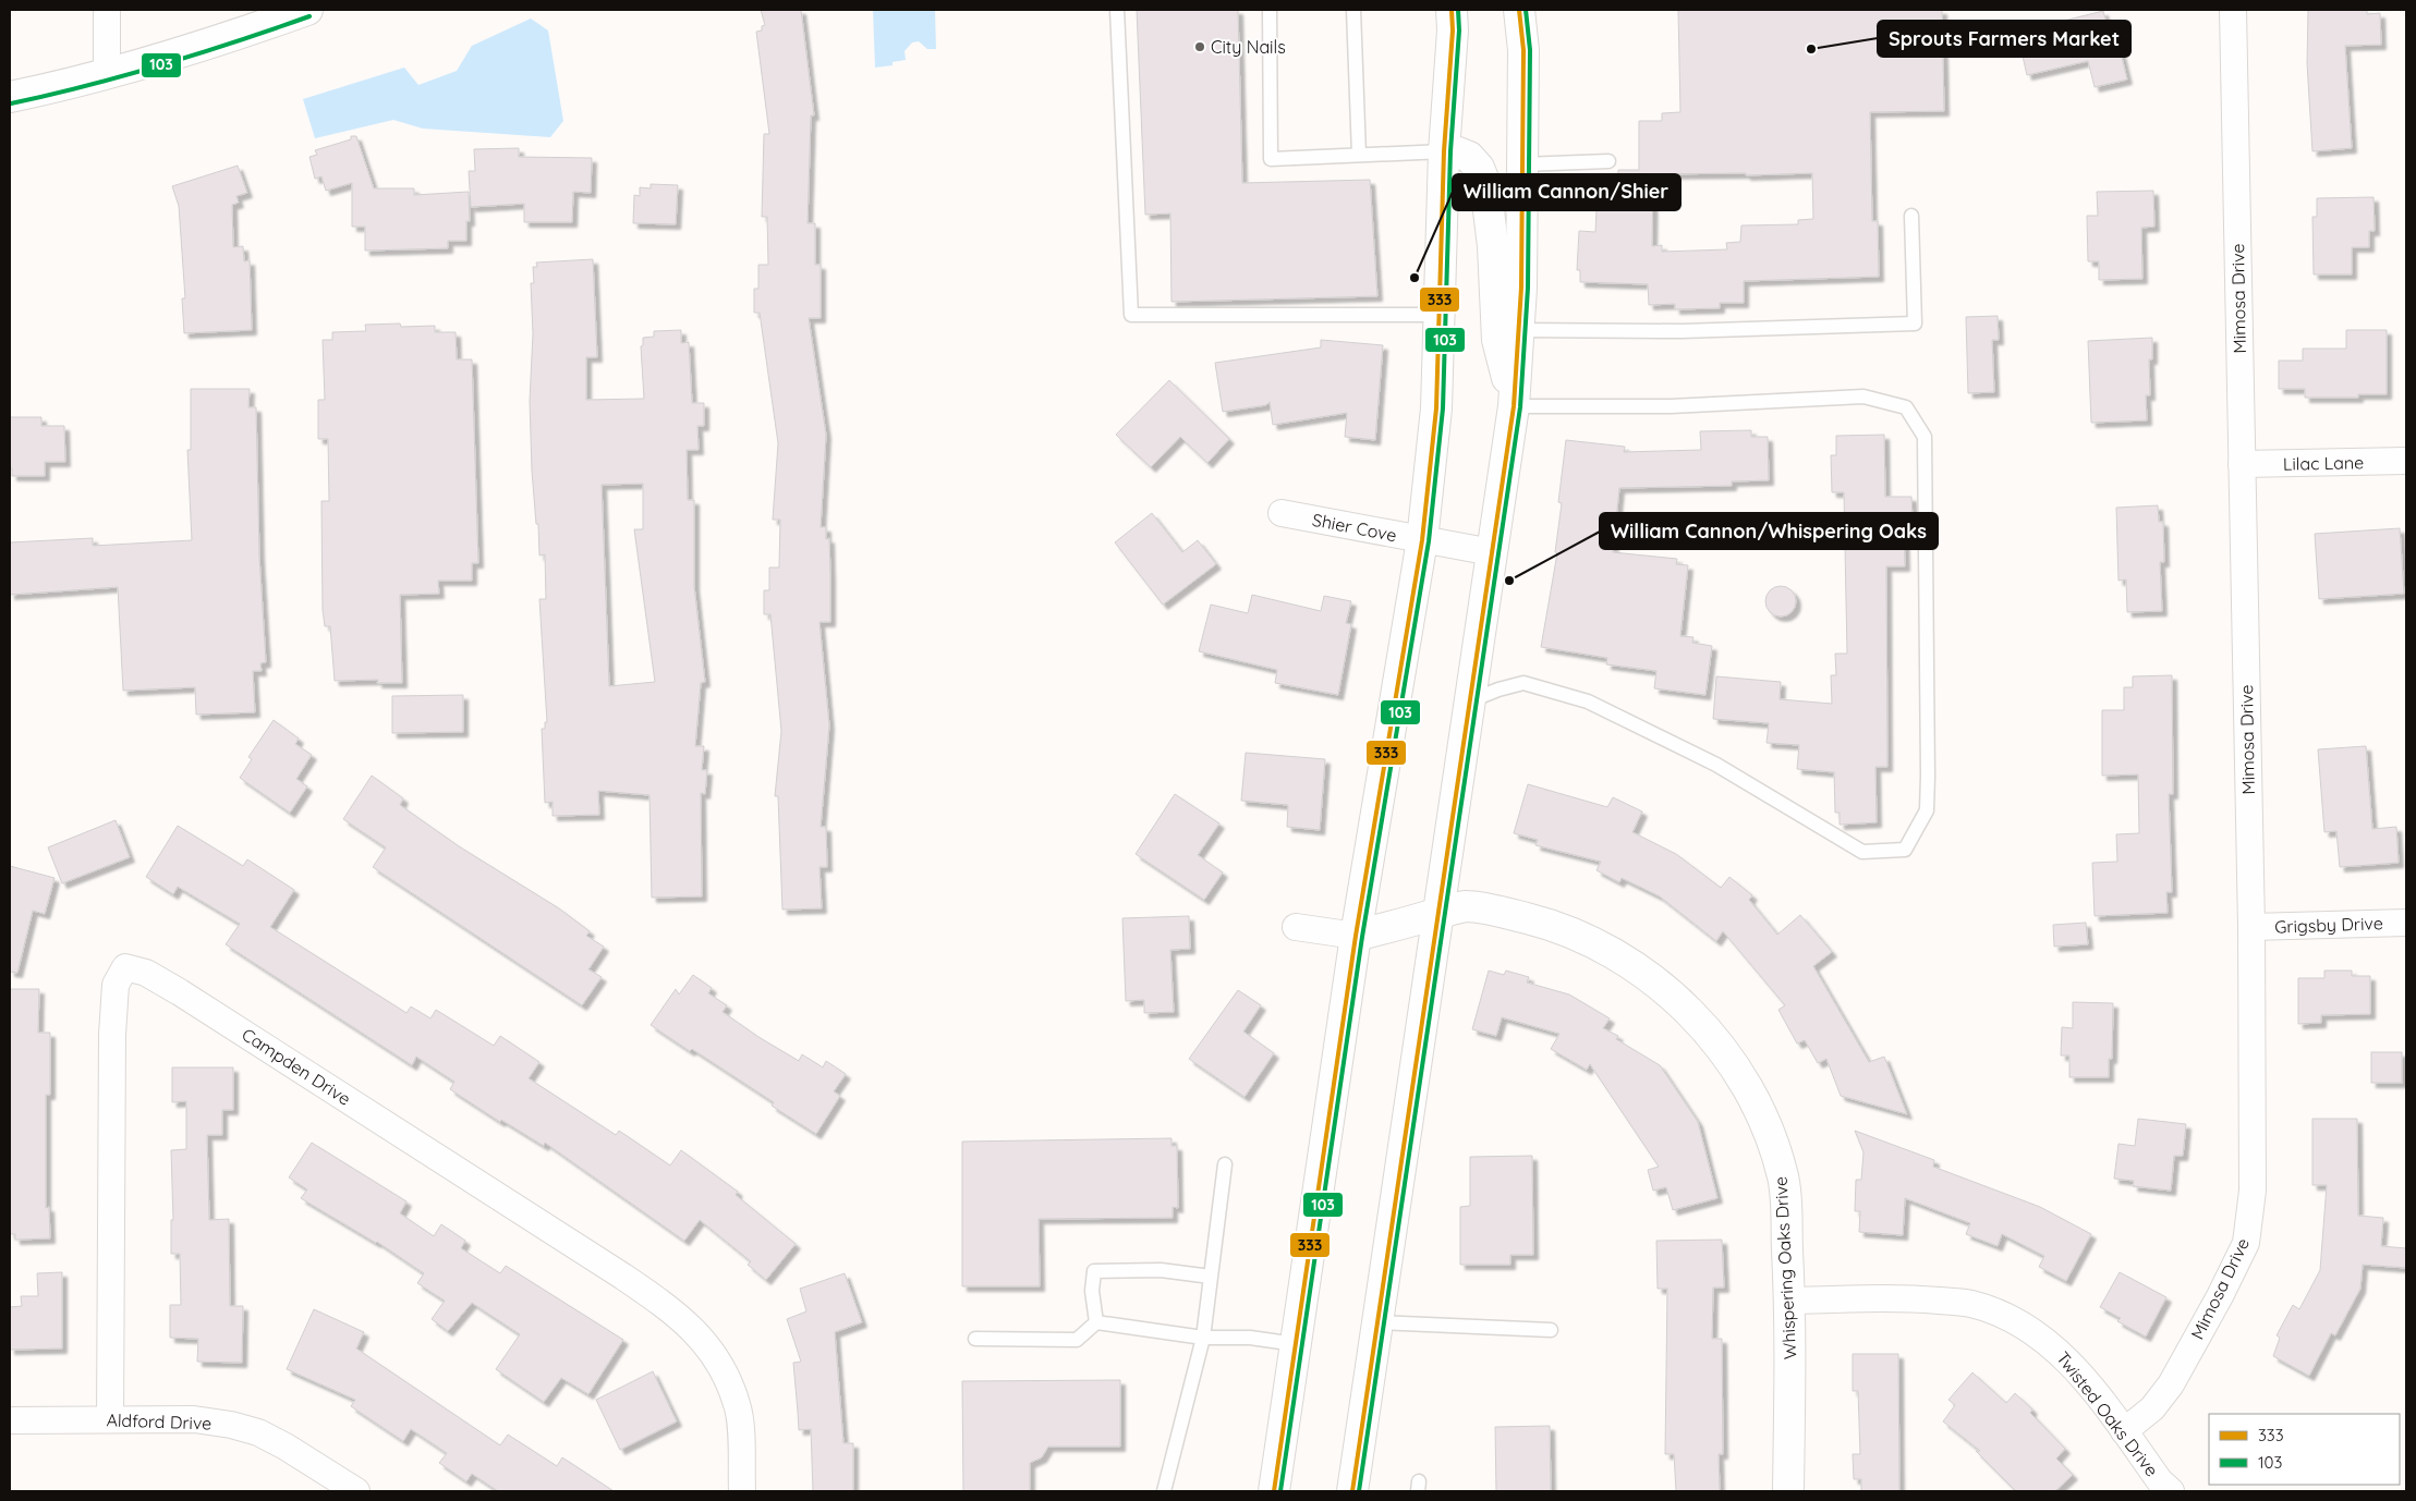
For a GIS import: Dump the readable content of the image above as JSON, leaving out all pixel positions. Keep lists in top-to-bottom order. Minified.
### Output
{"streets":{"main road":["Whispering Oaks Drive"],"street":["Mimosa Drive","Lilac Lane","Shier Cove","Grigsby Drive","Campden Drive","Twisted Oaks Drive","Aldford Drive"]},"crossings":[["Mimosa Drive","Lilac Lane"],["Mimosa Drive","Grigsby Drive"],["Mimosa Drive","Twisted Oaks Drive"],["Campden Drive","Aldford Drive"],["Whispering Oaks Drive","Twisted Oaks Drive"]],"places":["City Nails","Sprouts Farmers Market","William Cannon/Shier","William Cannon/Whispering Oaks"],"lines":["transit line 333","transit line 103"],"legend":["333","103"]}
